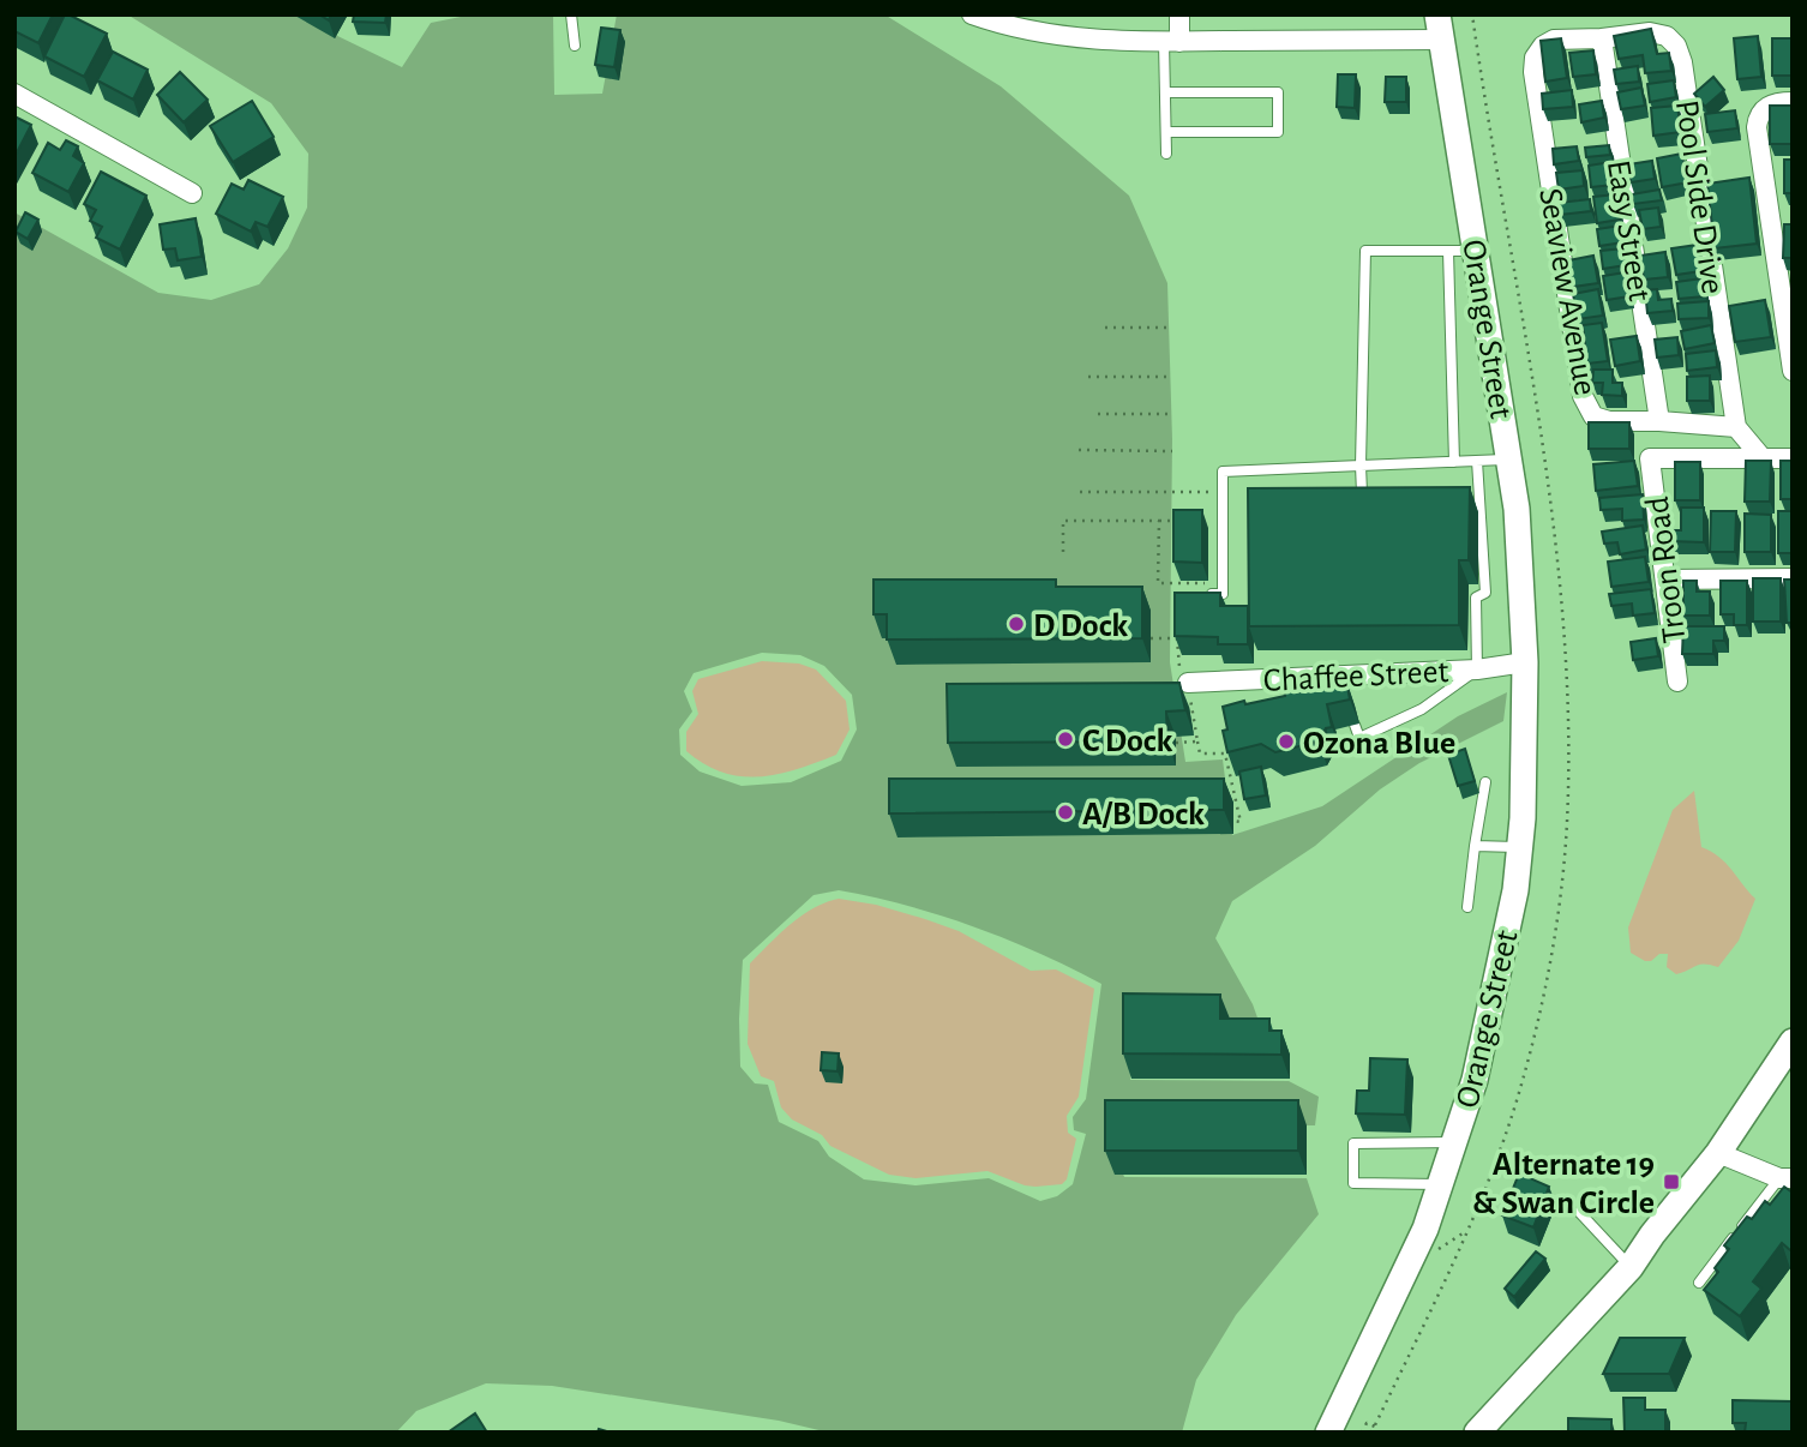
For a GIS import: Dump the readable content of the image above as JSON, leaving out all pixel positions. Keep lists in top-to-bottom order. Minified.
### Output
{"streets":{"street":["Pool Side Drive","Easy Street","Seaview Avenue","Orange Street","Troon Road","Chaffee Street"]},"crossings":[["Pool Side Drive","Easy Street"],["Pool Side Drive","Seaview Avenue"],["Easy Street","Seaview Avenue"],["Orange Street","Chaffee Street"]],"places":{"other":["D Dock","C Dock","Ozona Blue","A/B Dock"],"transit":["Alternate 19 & Swan Circle"]}}
